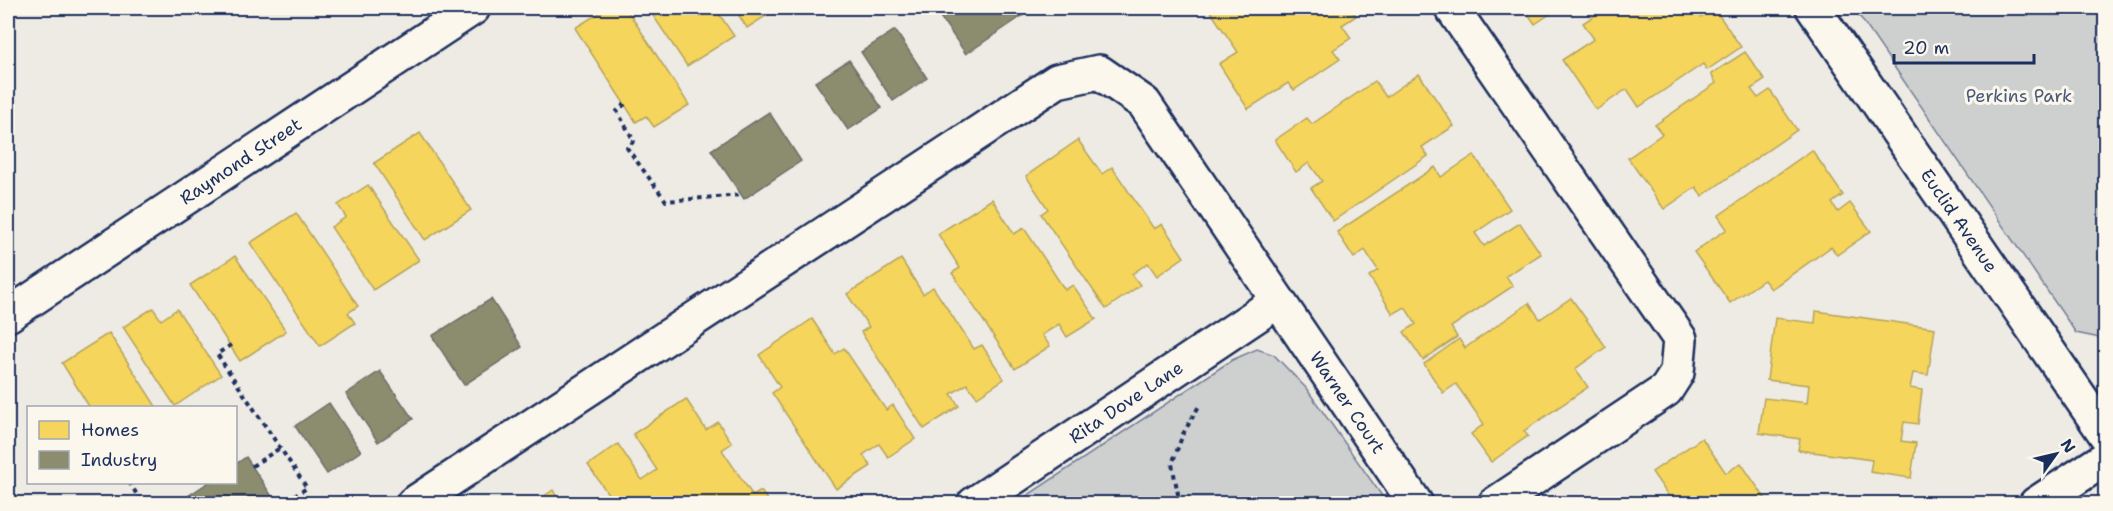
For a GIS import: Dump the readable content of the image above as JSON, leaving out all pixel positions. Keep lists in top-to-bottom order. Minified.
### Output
{"streets":{"street":["Raymond Street","Euclid Avenue","Rita Dove Lane","Warner Court"]},"crossings":[["Rita Dove Lane","Warner Court"]],"parks":["Perkins Park"],"legend":["Homes","Industry"],"scale_bar":"20 m","north":"top right"}
